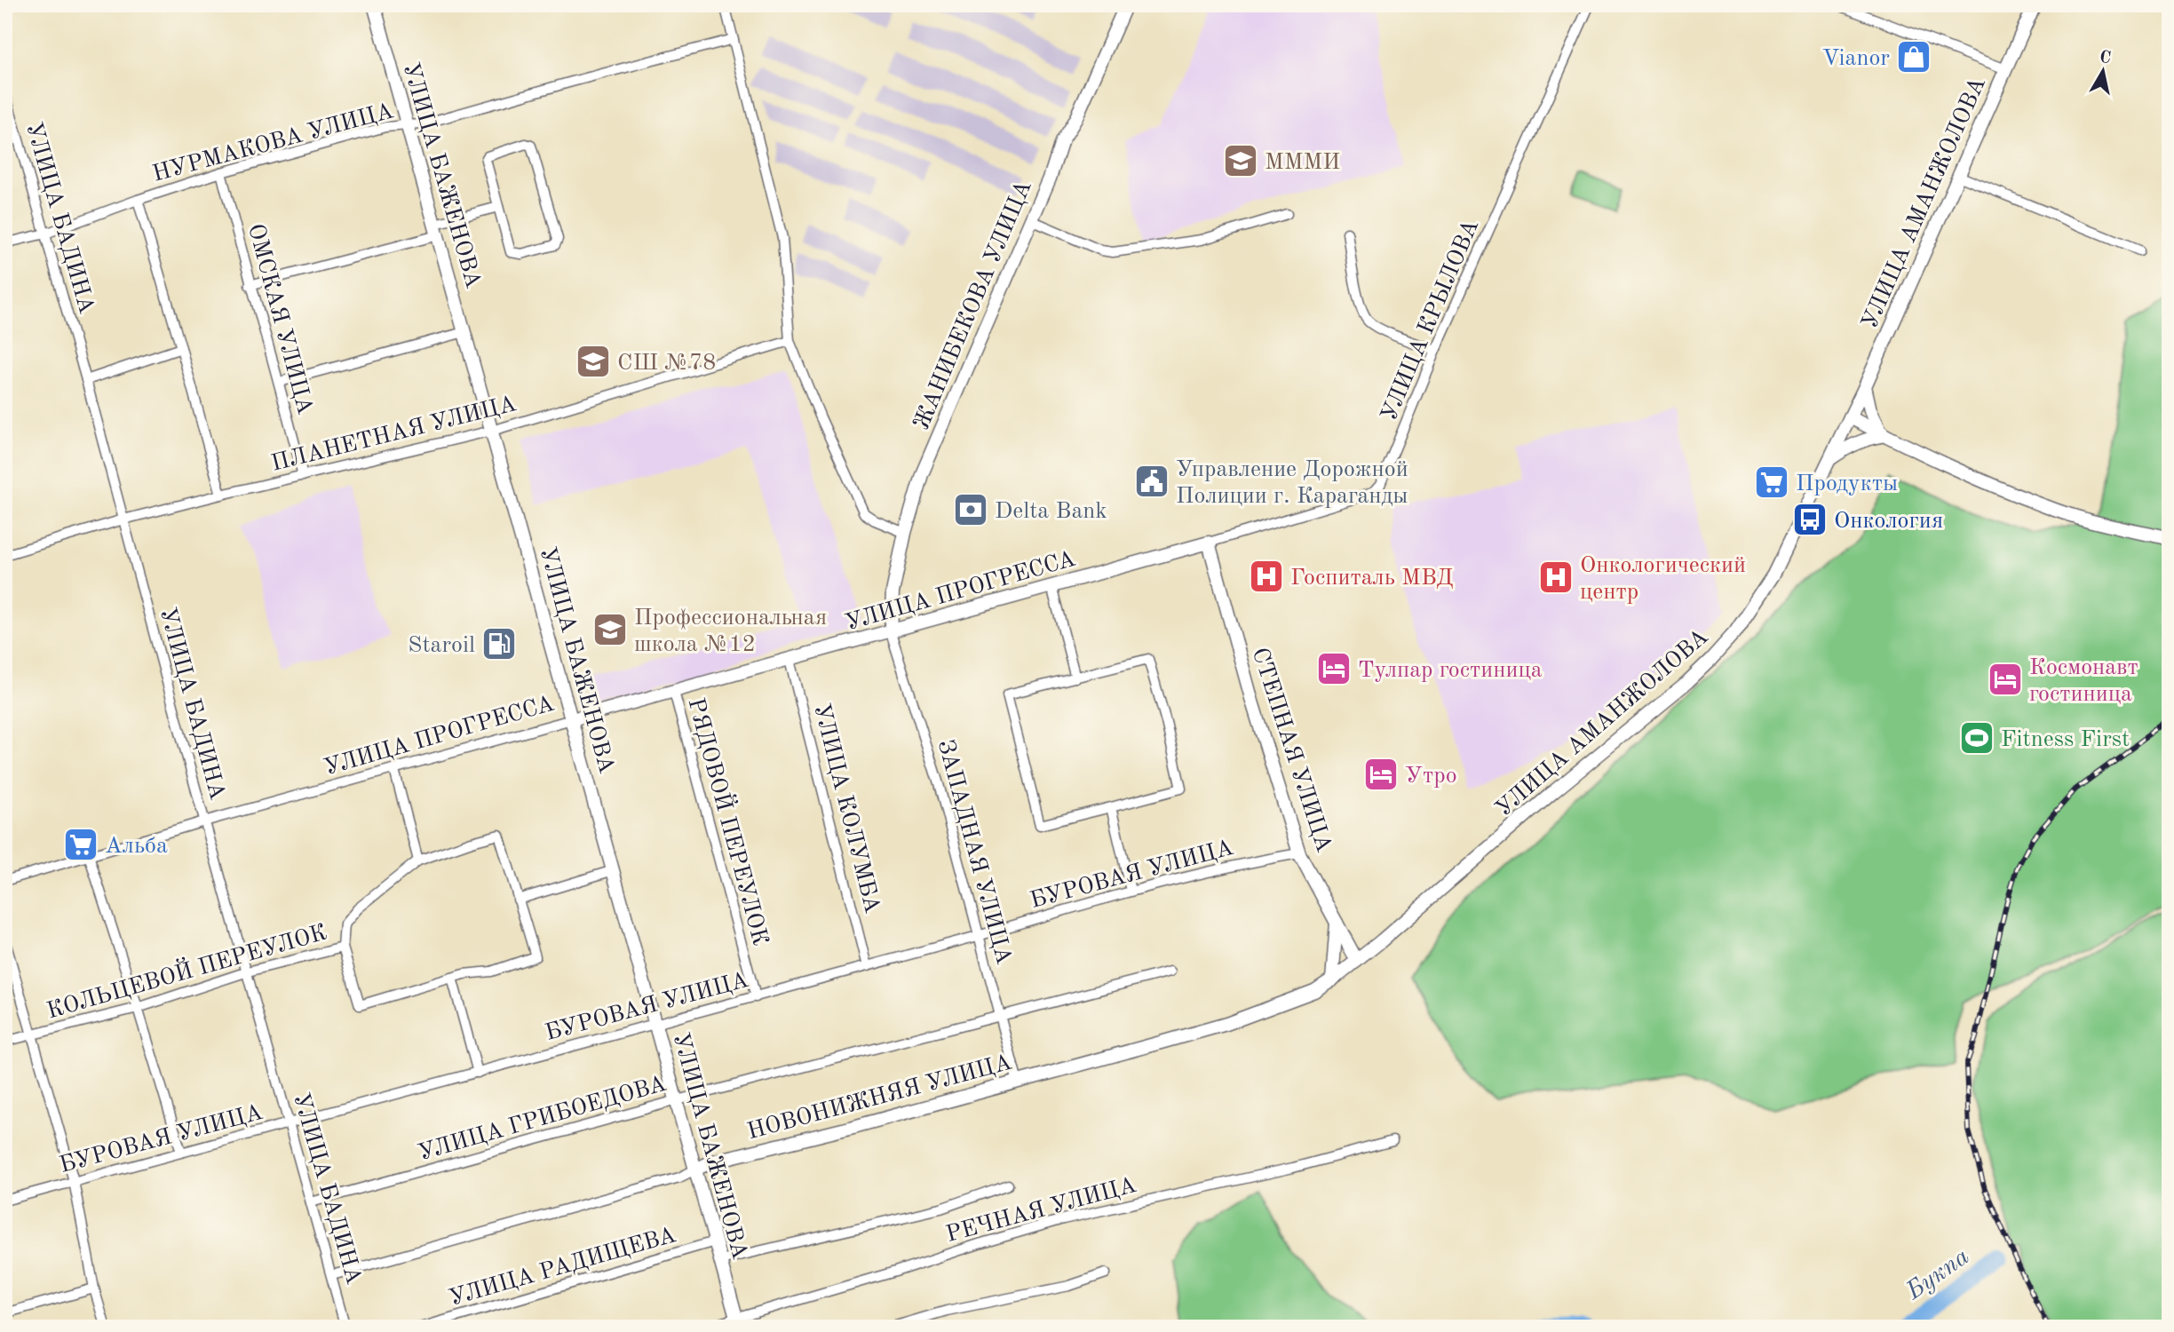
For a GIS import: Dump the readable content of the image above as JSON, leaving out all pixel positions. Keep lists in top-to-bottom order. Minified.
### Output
{"streets":{"main road":["УЛИЦА БАЖЕНОВА","УЛИЦА АМАНЖОЛОВА","ЖАНИБЕКОВА УЛИЦА","УЛИЦА ПРОГРЕССА","СТЕПНАЯ УЛИЦА","НОВОНИЖНЯЯ УЛИЦА"],"street":["НУРМАКОВА УЛИЦА","УЛИЦА БАДИНА","ОМСКАЯ УЛИЦА","УЛИЦА КРЫЛОВА","ПЛАНЕТНАЯ УЛИЦА","УЛИЦА КОЛУМБА","РЯДОВОЙ ПЕРЕУЛОК","ЗАПАДНАЯ УЛИЦА","БУРОВАЯ УЛИЦА","КОЛЬЦЕВОЙ ПЕРЕУЛОК","УЛИЦА ГРИБОЕДОВА","РЕЧНАЯ УЛИЦА","УЛИЦА РАДИЩЕВА"]},"crossings":[["НУРМАКОВА УЛИЦА","УЛИЦА БАЖЕНОВА"],["НУРМАКОВА УЛИЦА","УЛИЦА БАДИНА"],["НУРМАКОВА УЛИЦА","ОМСКАЯ УЛИЦА"],["УЛИЦА БАЖЕНОВА","ПЛАНЕТНАЯ УЛИЦА"],["УЛИЦА БАЖЕНОВА","УЛИЦА ПРОГРЕССА"],["УЛИЦА БАЖЕНОВА","БУРОВАЯ УЛИЦА"],["УЛИЦА БАЖЕНОВА","НОВОНИЖНЯЯ УЛИЦА"],["УЛИЦА БАЖЕНОВА","УЛИЦА ГРИБОЕДОВА"],["УЛИЦА БАЖЕНОВА","РЕЧНАЯ УЛИЦА"],["УЛИЦА БАЖЕНОВА","УЛИЦА РАДИЩЕВА"],["УЛИЦА АМАНЖОЛОВА","СТЕПНАЯ УЛИЦА"],["УЛИЦА АМАНЖОЛОВА","НОВОНИЖНЯЯ УЛИЦА"],["УЛИЦА БАДИНА","ПЛАНЕТНАЯ УЛИЦА"],["УЛИЦА БАДИНА","УЛИЦА ПРОГРЕССА"],["УЛИЦА БАДИНА","БУРОВАЯ УЛИЦА"],["УЛИЦА БАДИНА","КОЛЬЦЕВОЙ ПЕРЕУЛОК"],["УЛИЦА БАДИНА","НОВОНИЖНЯЯ УЛИЦА"],["УЛИЦА БАДИНА","УЛИЦА ГРИБОЕДОВА"],["ЖАНИБЕКОВА УЛИЦА","УЛИЦА ПРОГРЕССА"],["ЖАНИБЕКОВА УЛИЦА","ЗАПАДНАЯ УЛИЦА"],["ОМСКАЯ УЛИЦА","ПЛАНЕТНАЯ УЛИЦА"],["УЛИЦА КРЫЛОВА","УЛИЦА ПРОГРЕССА"],["УЛИЦА КРЫЛОВА","СТЕПНАЯ УЛИЦА"],["УЛИЦА ПРОГРЕССА","СТЕПНАЯ УЛИЦА"],["УЛИЦА ПРОГРЕССА","УЛИЦА КОЛУМБА"],["УЛИЦА ПРОГРЕССА","РЯДОВОЙ ПЕРЕУЛОК"],["УЛИЦА ПРОГРЕССА","ЗАПАДНАЯ УЛИЦА"],["СТЕПНАЯ УЛИЦА","БУРОВАЯ УЛИЦА"],["СТЕПНАЯ УЛИЦА","НОВОНИЖНЯЯ УЛИЦА"],["УЛИЦА КОЛУМБА","БУРОВАЯ УЛИЦА"],["РЯДОВОЙ ПЕРЕУЛОК","БУРОВАЯ УЛИЦА"],["ЗАПАДНАЯ УЛИЦА","БУРОВАЯ УЛИЦА"],["ЗАПАДНАЯ УЛИЦА","НОВОНИЖНЯЯ УЛИЦА"],["ЗАПАДНАЯ УЛИЦА","УЛИЦА ГРИБОЕДОВА"]],"water":["Букпа"],"places":{"shop":["Vianor"],"school or university":["МММИ","СШ №78","Профессиональная школа №12"],"public building":["Управление Дорожной Полиции г. Караганды"],"supermarket":["Продукты","Альба"],"bank":["Delta Bank"],"bus stop":["Онкология"],"hospital":["Госпиталь МВД","Онкологический центр"],"fuel station":["Staroil"],"hotel":["Тулпар гостиница","Космонавт гостиница","Утро"],"sports":["Fitness First"]},"north":"top"}
